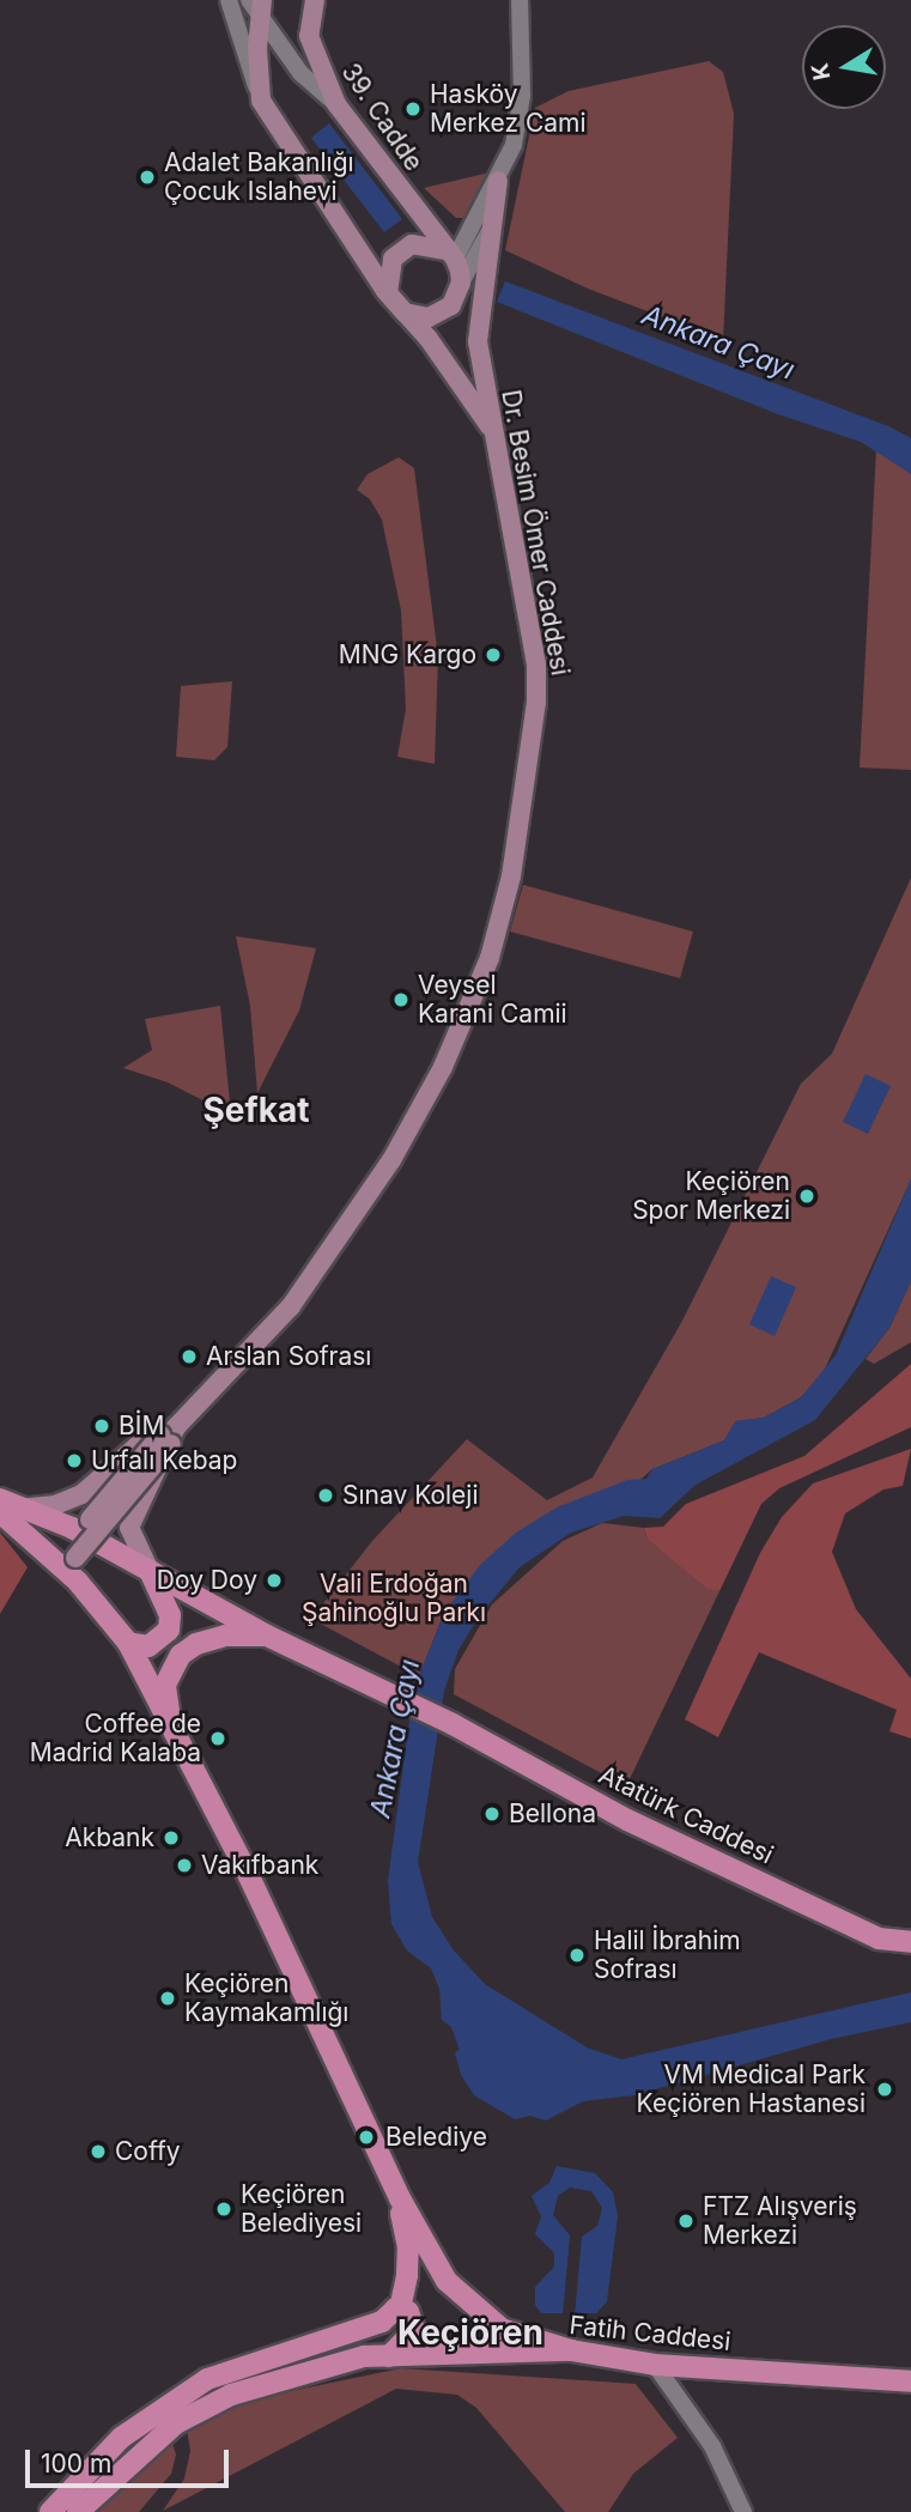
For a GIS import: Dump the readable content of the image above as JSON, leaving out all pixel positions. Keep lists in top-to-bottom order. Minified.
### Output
{"streets":{"main road":["39. Cadde","Dr. Besim Ömer Caddesi","Atatürk Caddesi","Fatih Caddesi"]},"crossings":[["Dr. Besim Ömer Caddesi","Atatürk Caddesi"]],"districts":["Şefkat","Keçiören"],"water":["Ankara Çayı"],"parks":["Vali Erdoğan Şahinoğlu Parkı"],"places":["Hasköy Merkez Cami","Adalet Bakanlığı Çocuk Islahevi","MNG Kargo","Veysel Karani Camii","Keçiören Spor Merkezi","Arslan Sofrası","BİM","Urfalı Kebap","Sınav Koleji","Doy Doy","Coffee de Madrid Kalaba","Bellona","Akbank","Vakıfbank","Halil İbrahim Sofrası","Keçiören Kaymakamlığı","VM Medical Park Keçiören Hastanesi","Belediye","Coffy","Keçiören Belediyesi","FTZ Alışveriş Merkezi"],"scale_bar":"100 m","north":"left"}
